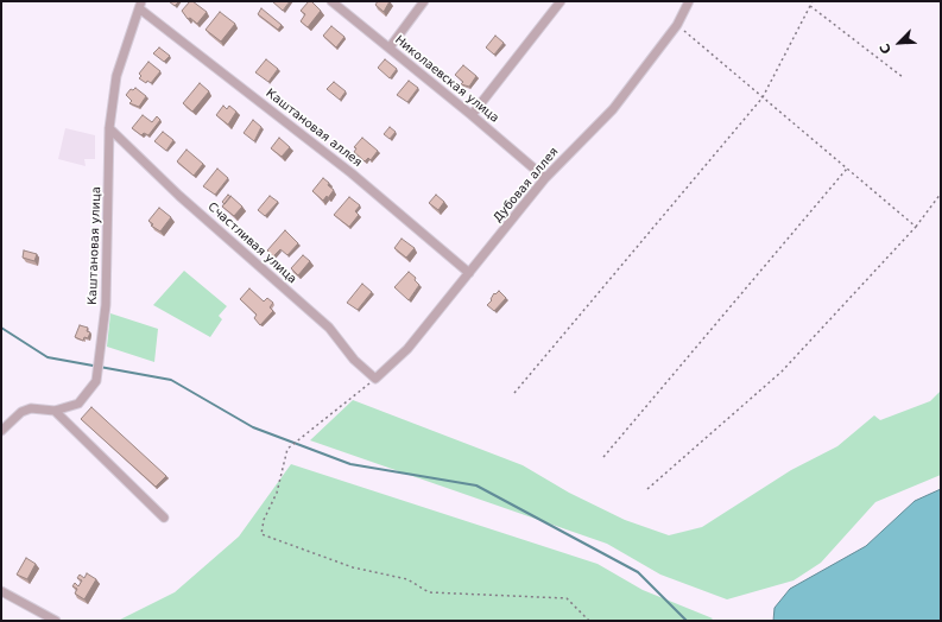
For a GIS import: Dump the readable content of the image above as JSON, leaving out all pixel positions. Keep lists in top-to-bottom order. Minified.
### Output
{"streets":{"street":["Николаевская улица","Каштановая аллея","Дубовая аллея","Счастливая улица","Каштановая улица"]},"crossings":[["Николаевская улица","Дубовая аллея"],["Каштановая аллея","Дубовая аллея"],["Каштановая аллея","Каштановая улица"],["Дубовая аллея","Счастливая улица"],["Счастливая улица","Каштановая улица"]],"north":"bottom left"}
